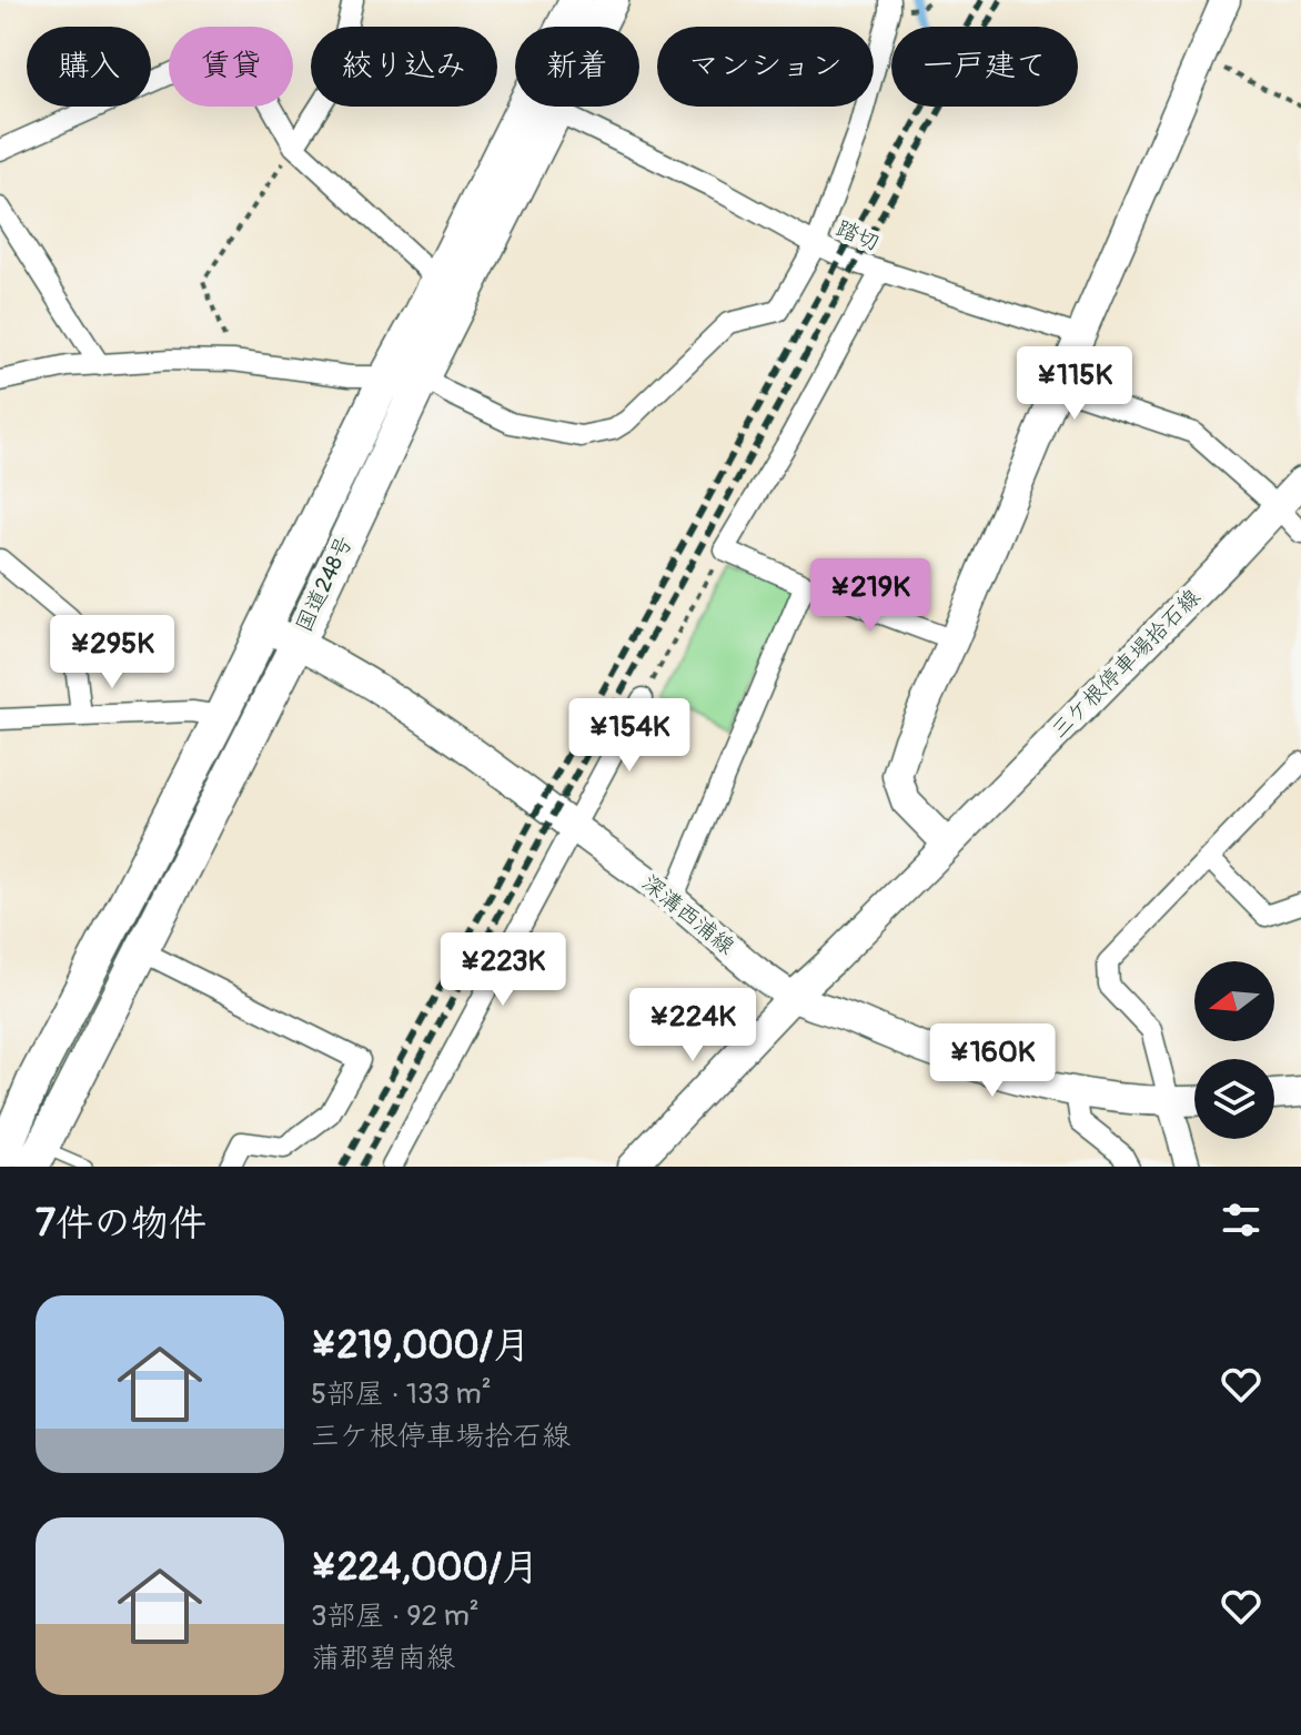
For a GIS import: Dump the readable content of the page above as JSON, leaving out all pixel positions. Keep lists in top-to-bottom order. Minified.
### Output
{"streets":{"highway":["国道248号"],"main road":["三ケ根停車場拾石線","深溝西浦線"],"street":["踏切"]},"crossings":[["踏切","国道248号"],["国道248号","深溝西浦線"],["三ケ根停車場拾石線","深溝西浦線"]],"north":"left","page":{"chip":["購入","賃貸","絞り込み","新着","マンション","一戸建て"],"price":["¥115K","¥219K","¥295K","¥154K","¥223K","¥224K","¥160K"],"heading":"7件の物件","list":[{"name":"¥219,000/月","note":"5部屋 · 133 m² · 三ケ根停車場拾石線"},{"name":"¥224,000/月","note":"3部屋 · 92 m² · 蒲郡碧南線"}]}}
